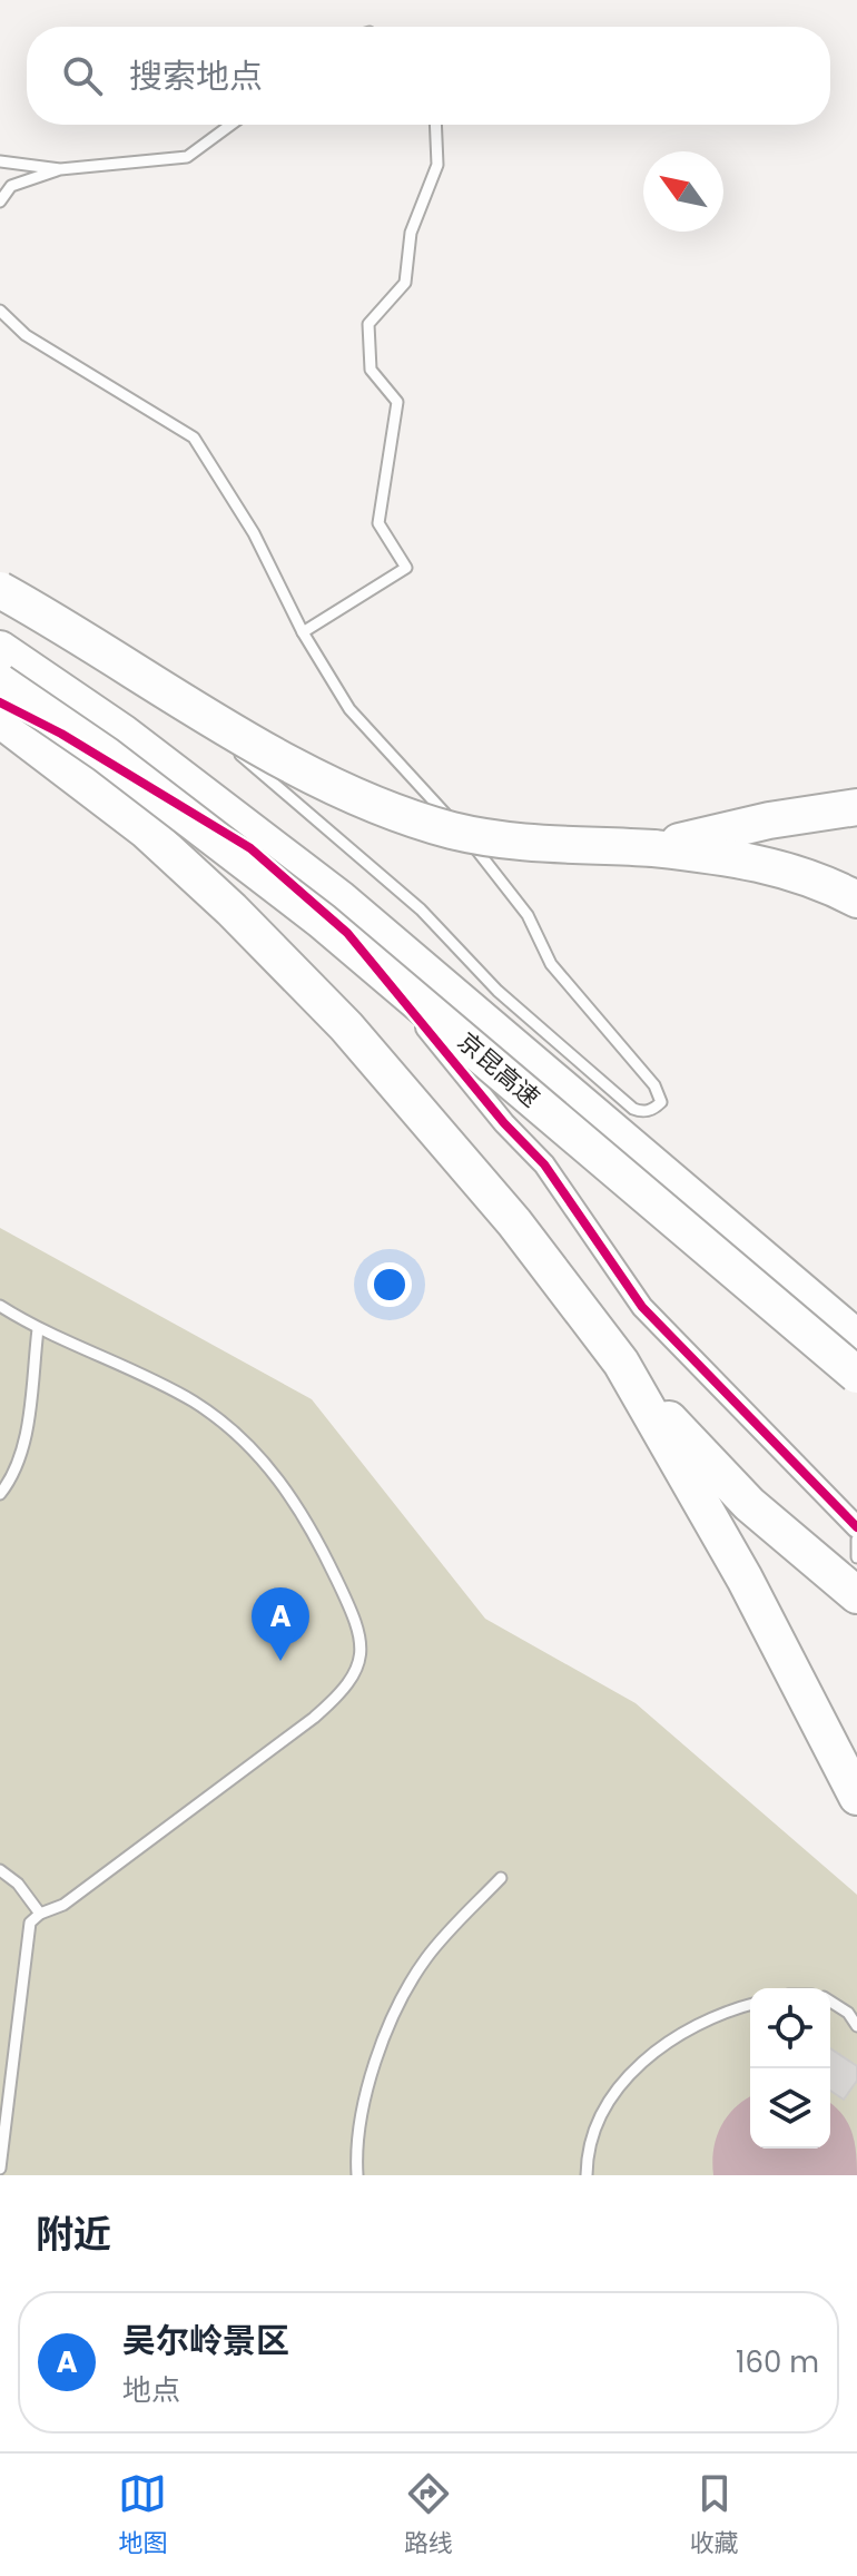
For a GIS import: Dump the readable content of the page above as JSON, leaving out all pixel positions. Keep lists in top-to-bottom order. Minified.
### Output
{"streets":{"highway":["京昆高速"]},"north":"top left","page":{"search":"搜索地点","pins":"A","heading":"附近","list":[{"mark":"A","name":"吴尔岭景区","note":"地点","value":"160 m"}],"nav":["地图","路线","收藏"]}}
